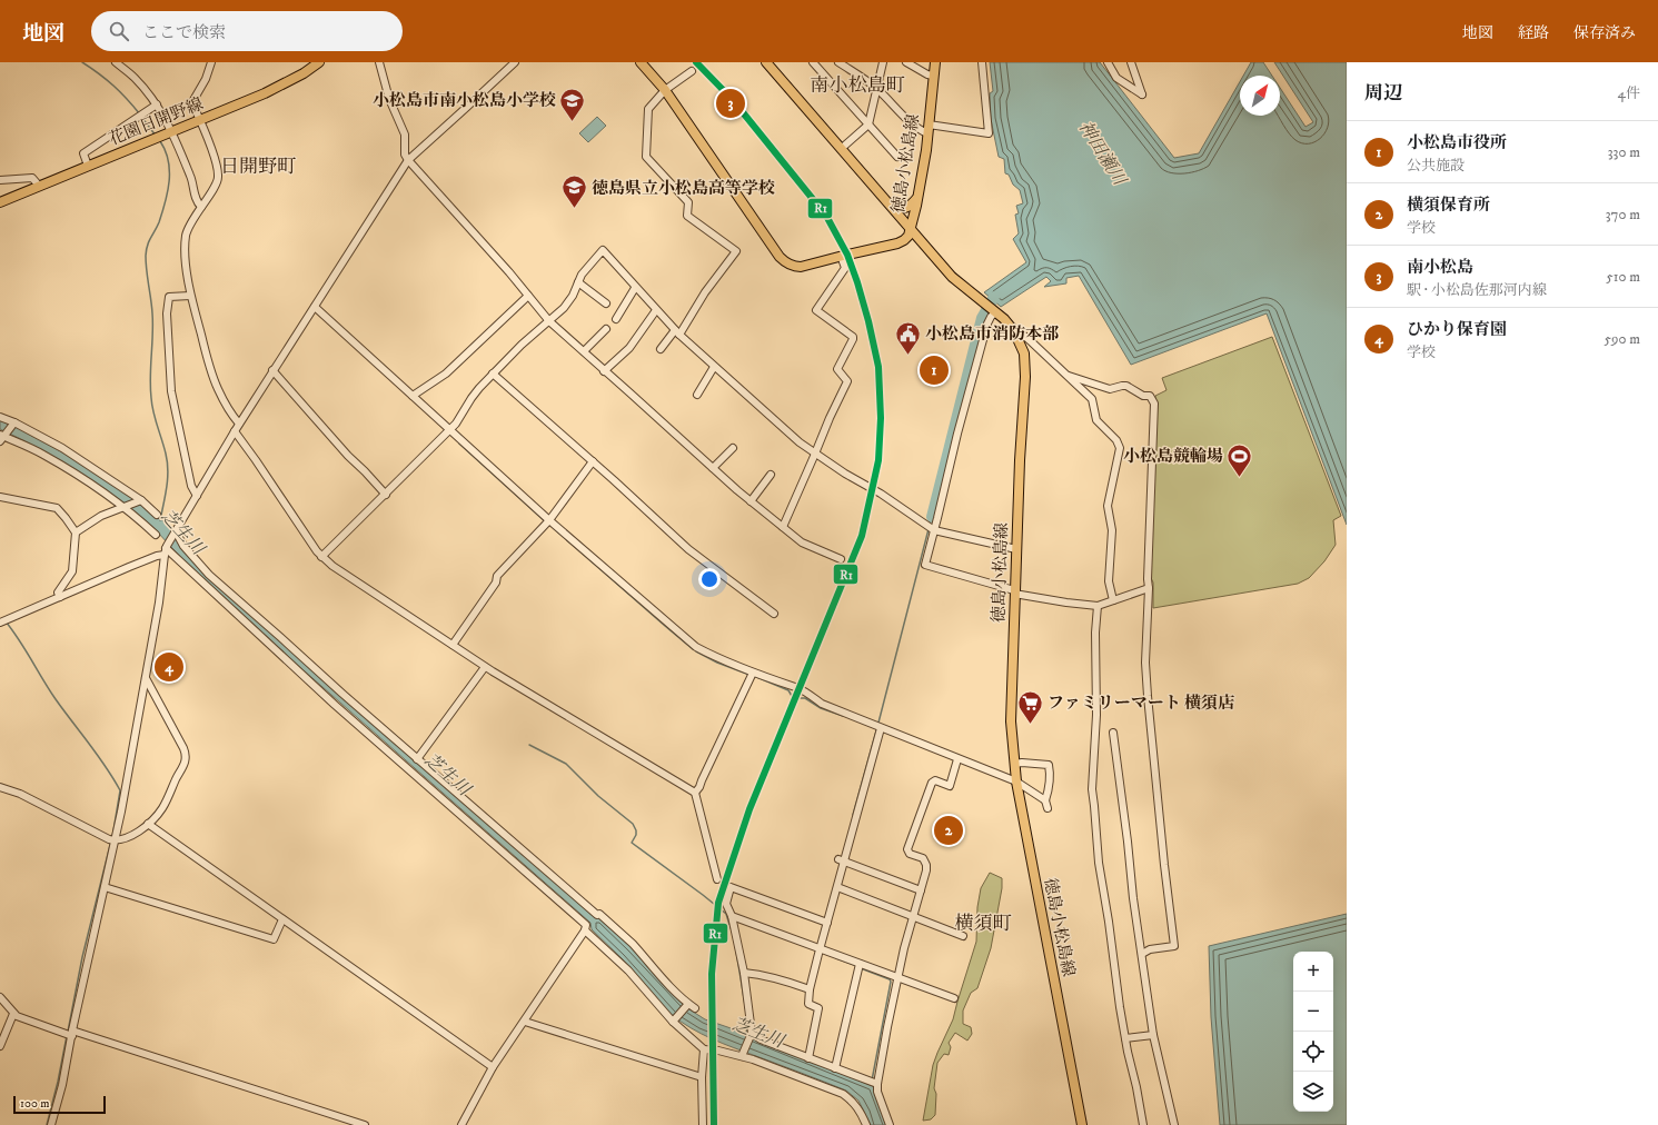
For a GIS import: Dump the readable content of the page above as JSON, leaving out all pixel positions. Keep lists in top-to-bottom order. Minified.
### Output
{"streets":{"main road":["花園日開野線","徳島小松島線"]},"districts":["南小松島町","日開野町","横須町"],"water":["神田瀬川","芝生川"],"places":{"school or university":["小松島市南小松島小学校","徳島県立小松島高等学校"],"public building":["小松島市消防本部"],"sports":["小松島競輪場"],"supermarket":["ファミリーマート 横須店"]},"lines":["transit line R1"],"scale_bar":"100 m","north":"top right","page":{"header":"地図","search":"ここで検索","nav":["地図","経路","保存済み"],"heading":["周辺","4件"],"pins":["3","1","4","2"],"list":[{"mark":"1","name":"小松島市役所","note":"公共施設","value":"330 m"},{"mark":"2","name":"横須保育所","note":"学校","value":"370 m"},{"mark":"3","name":"南小松島","note":"駅 · 小松島佐那河内線","value":"510 m"},{"mark":"4","name":"ひかり保育園","note":"学校","value":"590 m"}],"map_buttons":["+","−"],"scale":"100 m"}}
